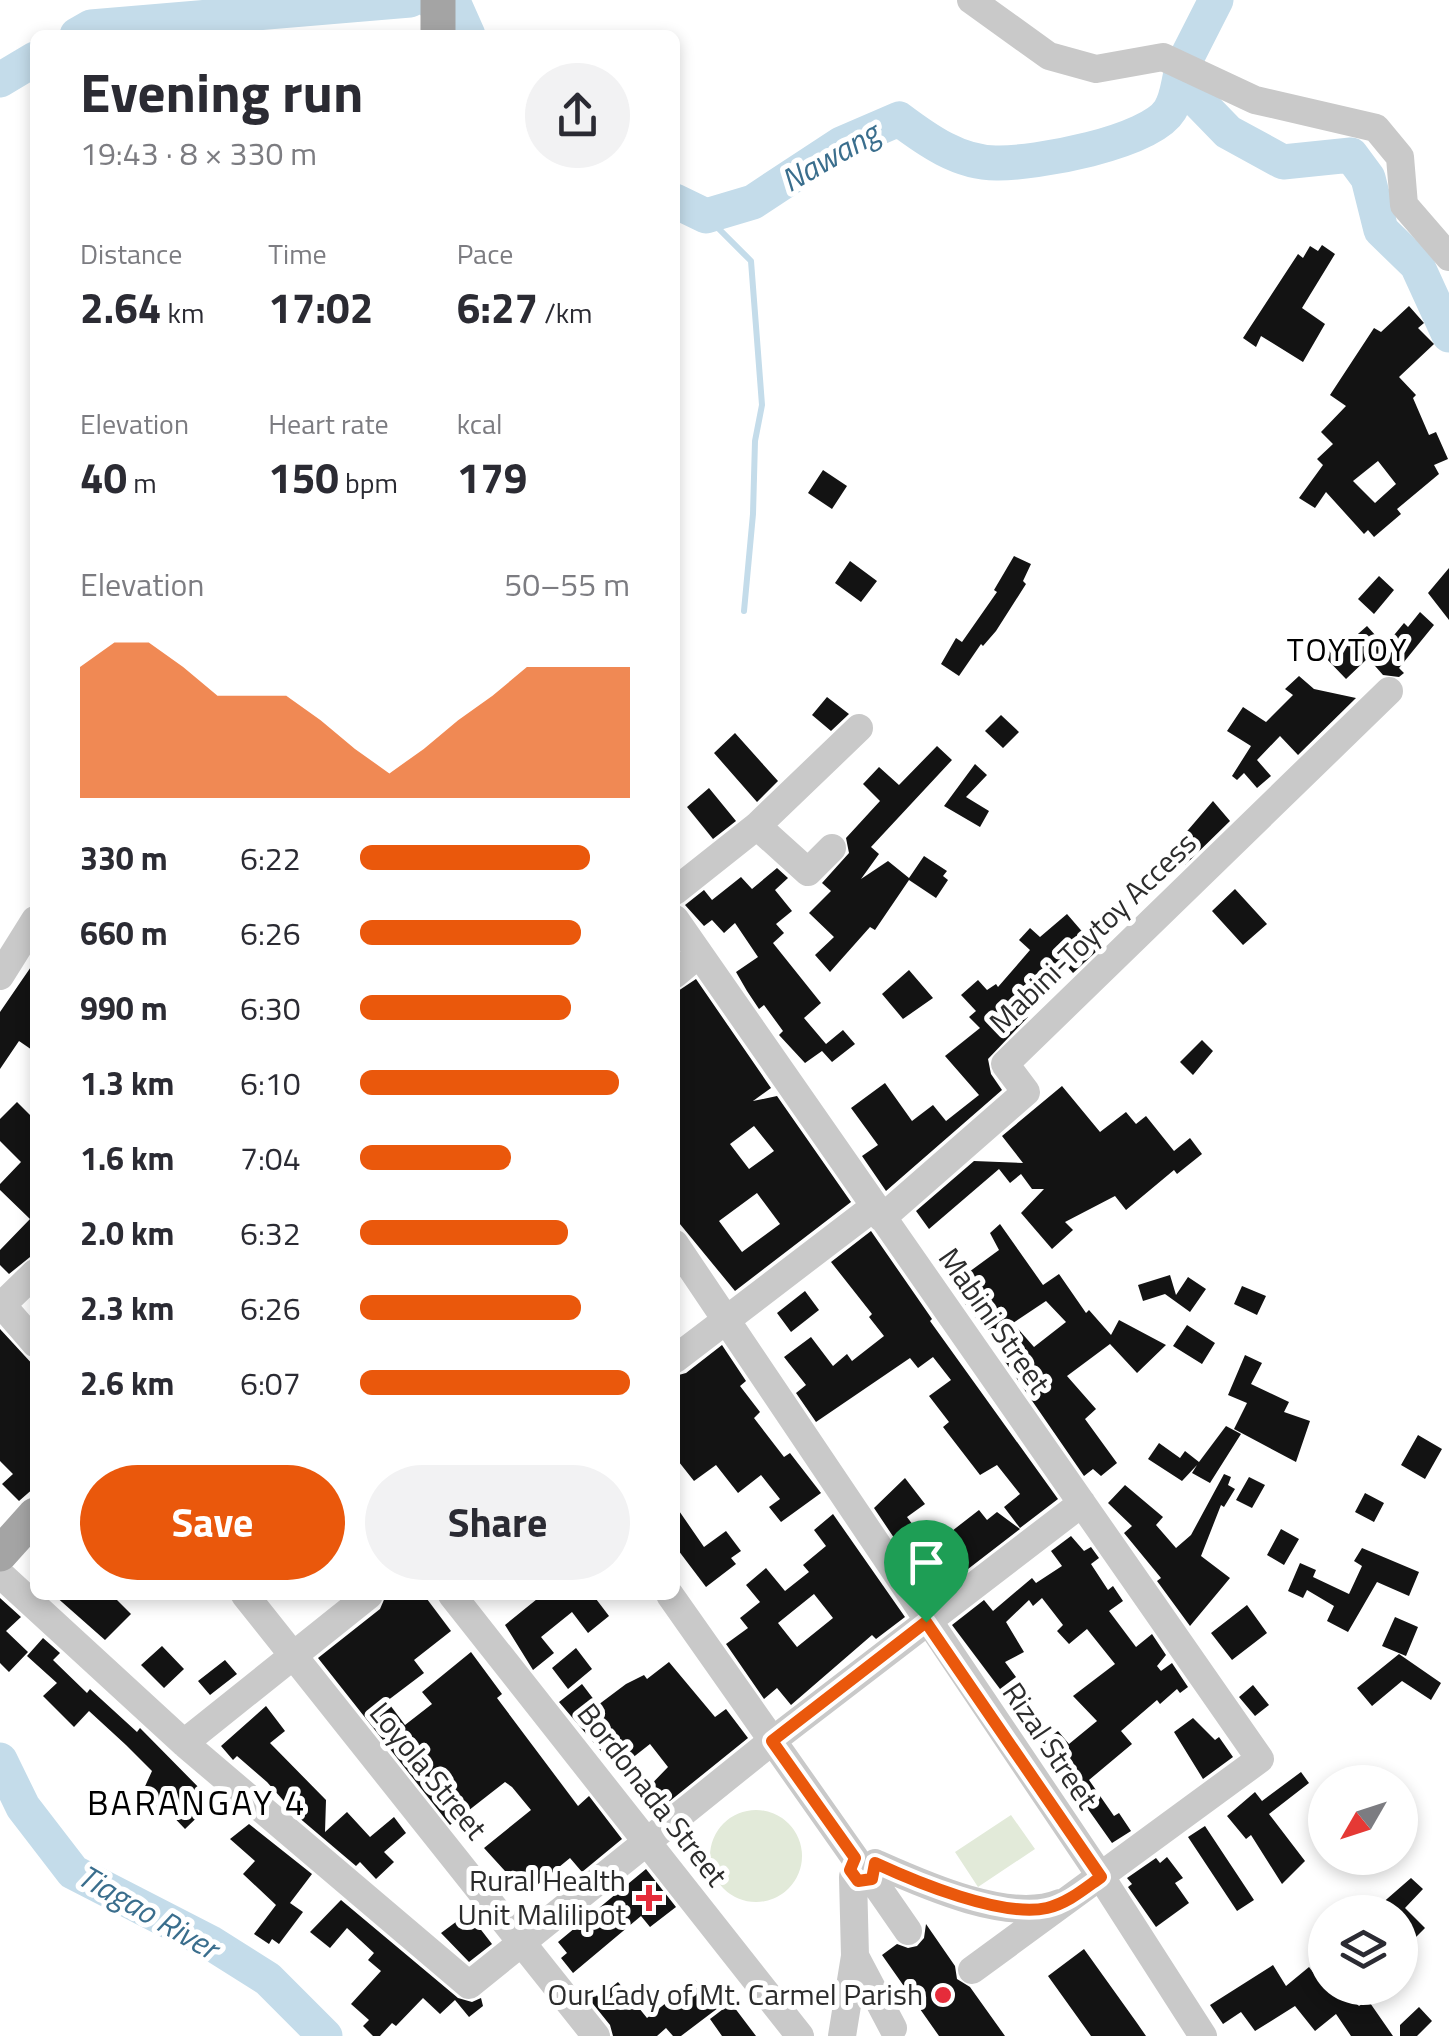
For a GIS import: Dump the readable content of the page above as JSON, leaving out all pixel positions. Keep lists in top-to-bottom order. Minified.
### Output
{"streets":{"street":["Mabini-Toytoy Access","Mabini Street","Rizal Street","Loyola Street","Bordonada Street"]},"crossings":[["Mabini-Toytoy Access","Mabini Street"],["Mabini Street","Rizal Street"]],"districts":["TOYTOY","BARANGAY 4"],"water":["Nawang","Tiagao River"],"places":{"health":["Rural Health Unit Malilipot"],"other":["Our Lady of Mt. Carmel Parish"]},"north":"bottom left","page":{"heading":["Evening run","19:43 · 8 × 330 m"],"stats":[["Distance","2.64 km"],["Time","17:02"],["Pace","6:27 /km"],["Elevation","40 m"],["Heart rate","150 bpm"],["kcal","179"]],"chart":["Elevation","50–55 m"],"list":[{"name":"330 m","note":"6:22"},{"name":"660 m","note":"6:26"},{"name":"990 m","note":"6:30"},{"name":"1.3 km","note":"6:10"},{"name":"1.6 km","note":"7:04"},{"name":"2.0 km","note":"6:32"},{"name":"2.3 km","note":"6:26"},{"name":"2.6 km","note":"6:07"}],"buttons":["Save","Share"]}}
